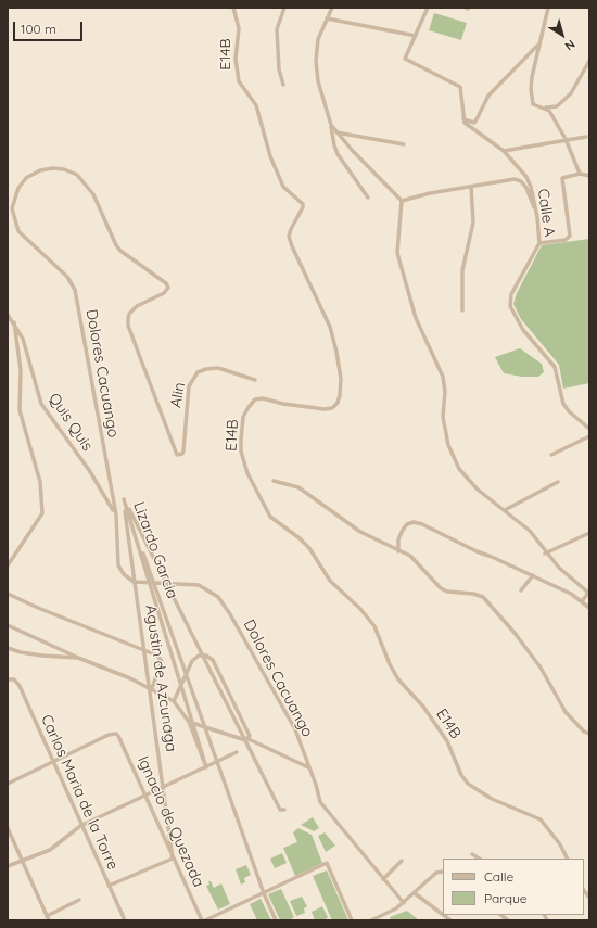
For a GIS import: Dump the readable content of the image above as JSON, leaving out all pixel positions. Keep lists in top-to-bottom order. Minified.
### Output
{"streets":{"street":["E14B","Calle A","Dolores Cacuango","Alin","Quis Quis","Lizardo Garcia","Agustin de Azcunaga","Carlos Maria de la Torre","Ignacio de Quezada"]},"crossings":[["Dolores Cacuango","Alin"],["Dolores Cacuango","Quis Quis"],["Dolores Cacuango","Lizardo Garcia"],["Dolores Cacuango","Agustin de Azcunaga"],["Lizardo Garcia","Agustin de Azcunaga"],["Agustin de Azcunaga","Ignacio de Quezada"],["Carlos Maria de la Torre","Ignacio de Quezada"]],"legend":["Calle","Parque"],"scale_bar":"100 m","north":"bottom right"}
